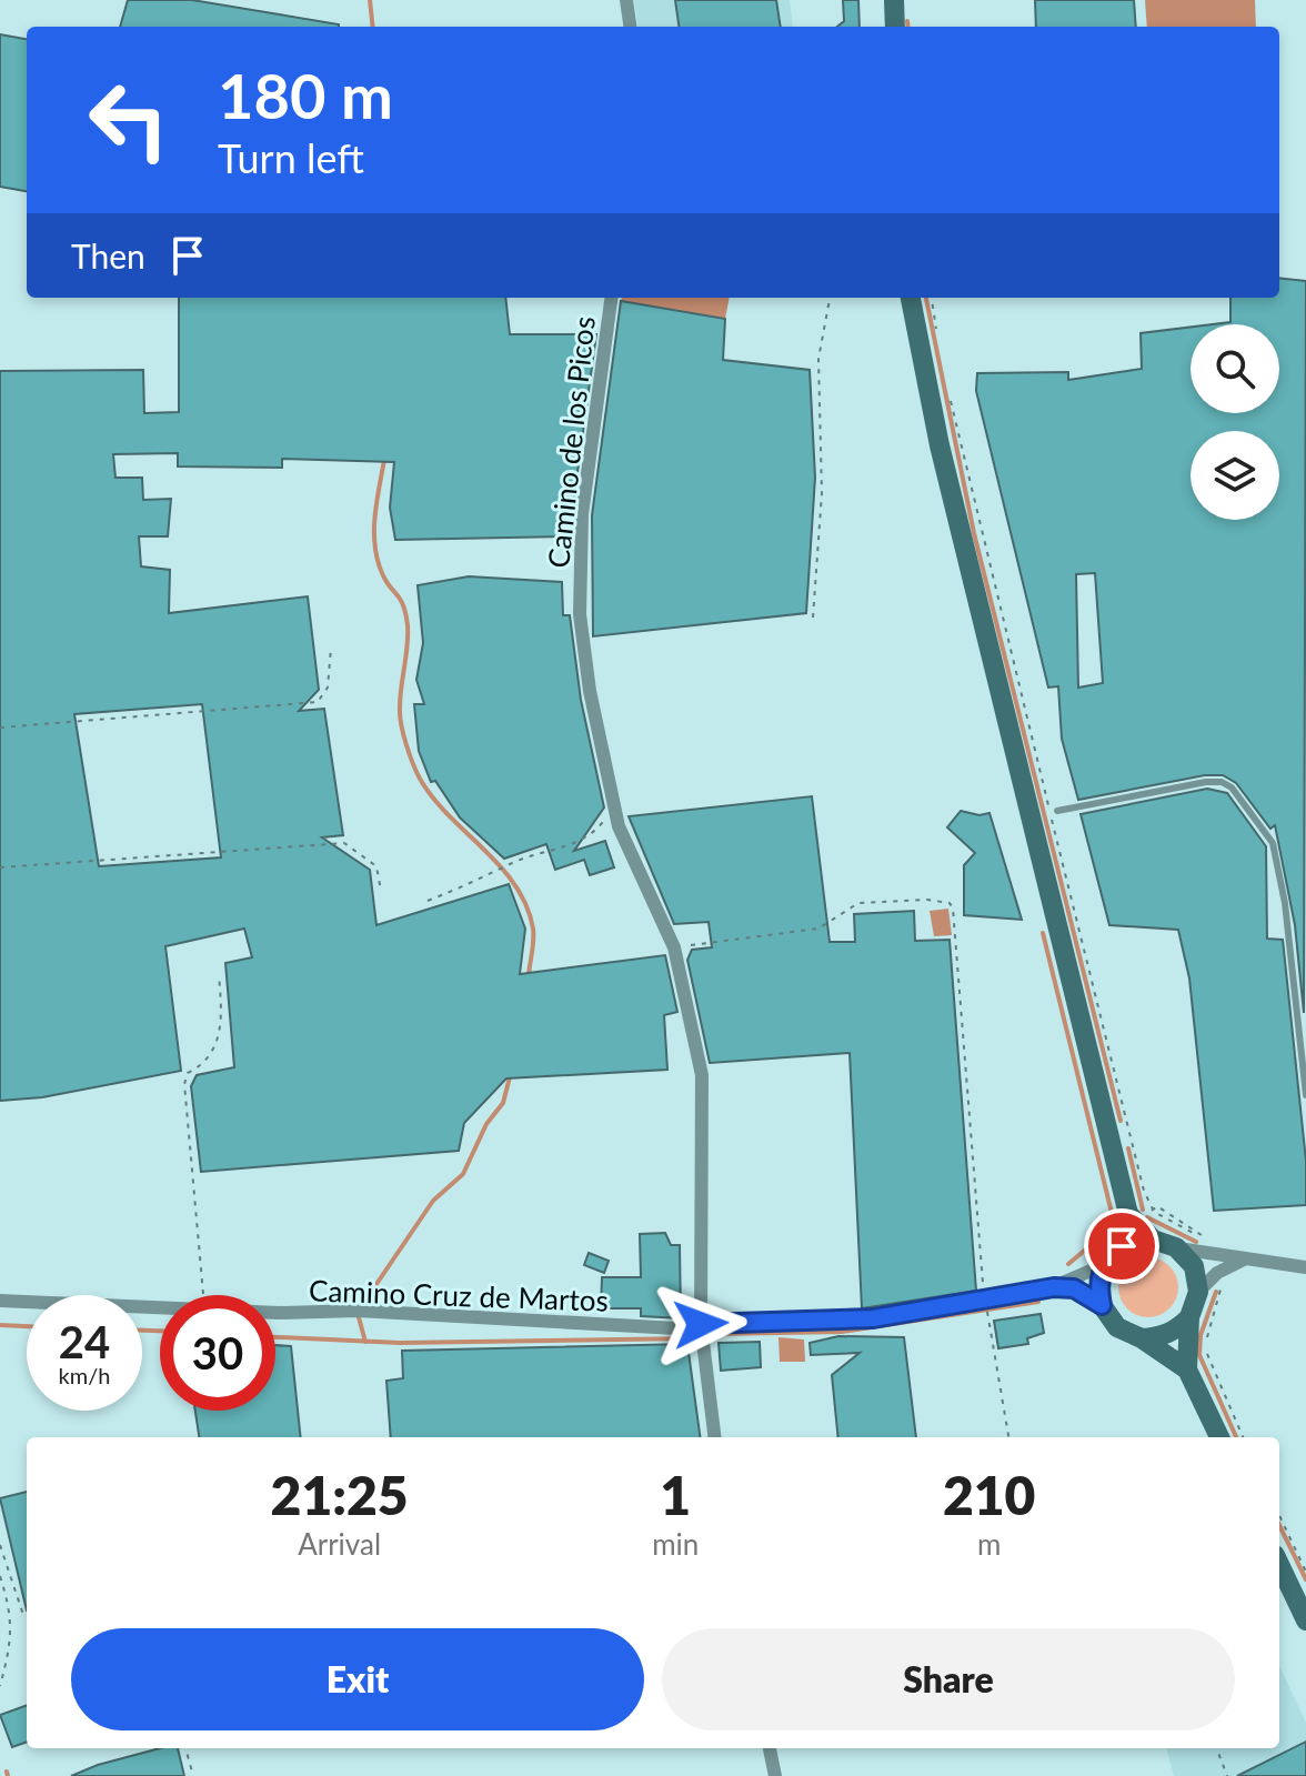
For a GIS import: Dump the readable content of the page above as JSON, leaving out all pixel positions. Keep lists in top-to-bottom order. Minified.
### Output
{"streets":{"street":["Camino de los Picos","Camino Cruz de Martos"]},"crossings":[["Camino de los Picos","Camino Cruz de Martos"]],"page":{"turn":["180 m","Turn left"],"then":"Then","speed":"24 km/h","limit":"30","eta":["21:25","Arrival","1","min","210","m"],"buttons":["Exit","Share"]}}
